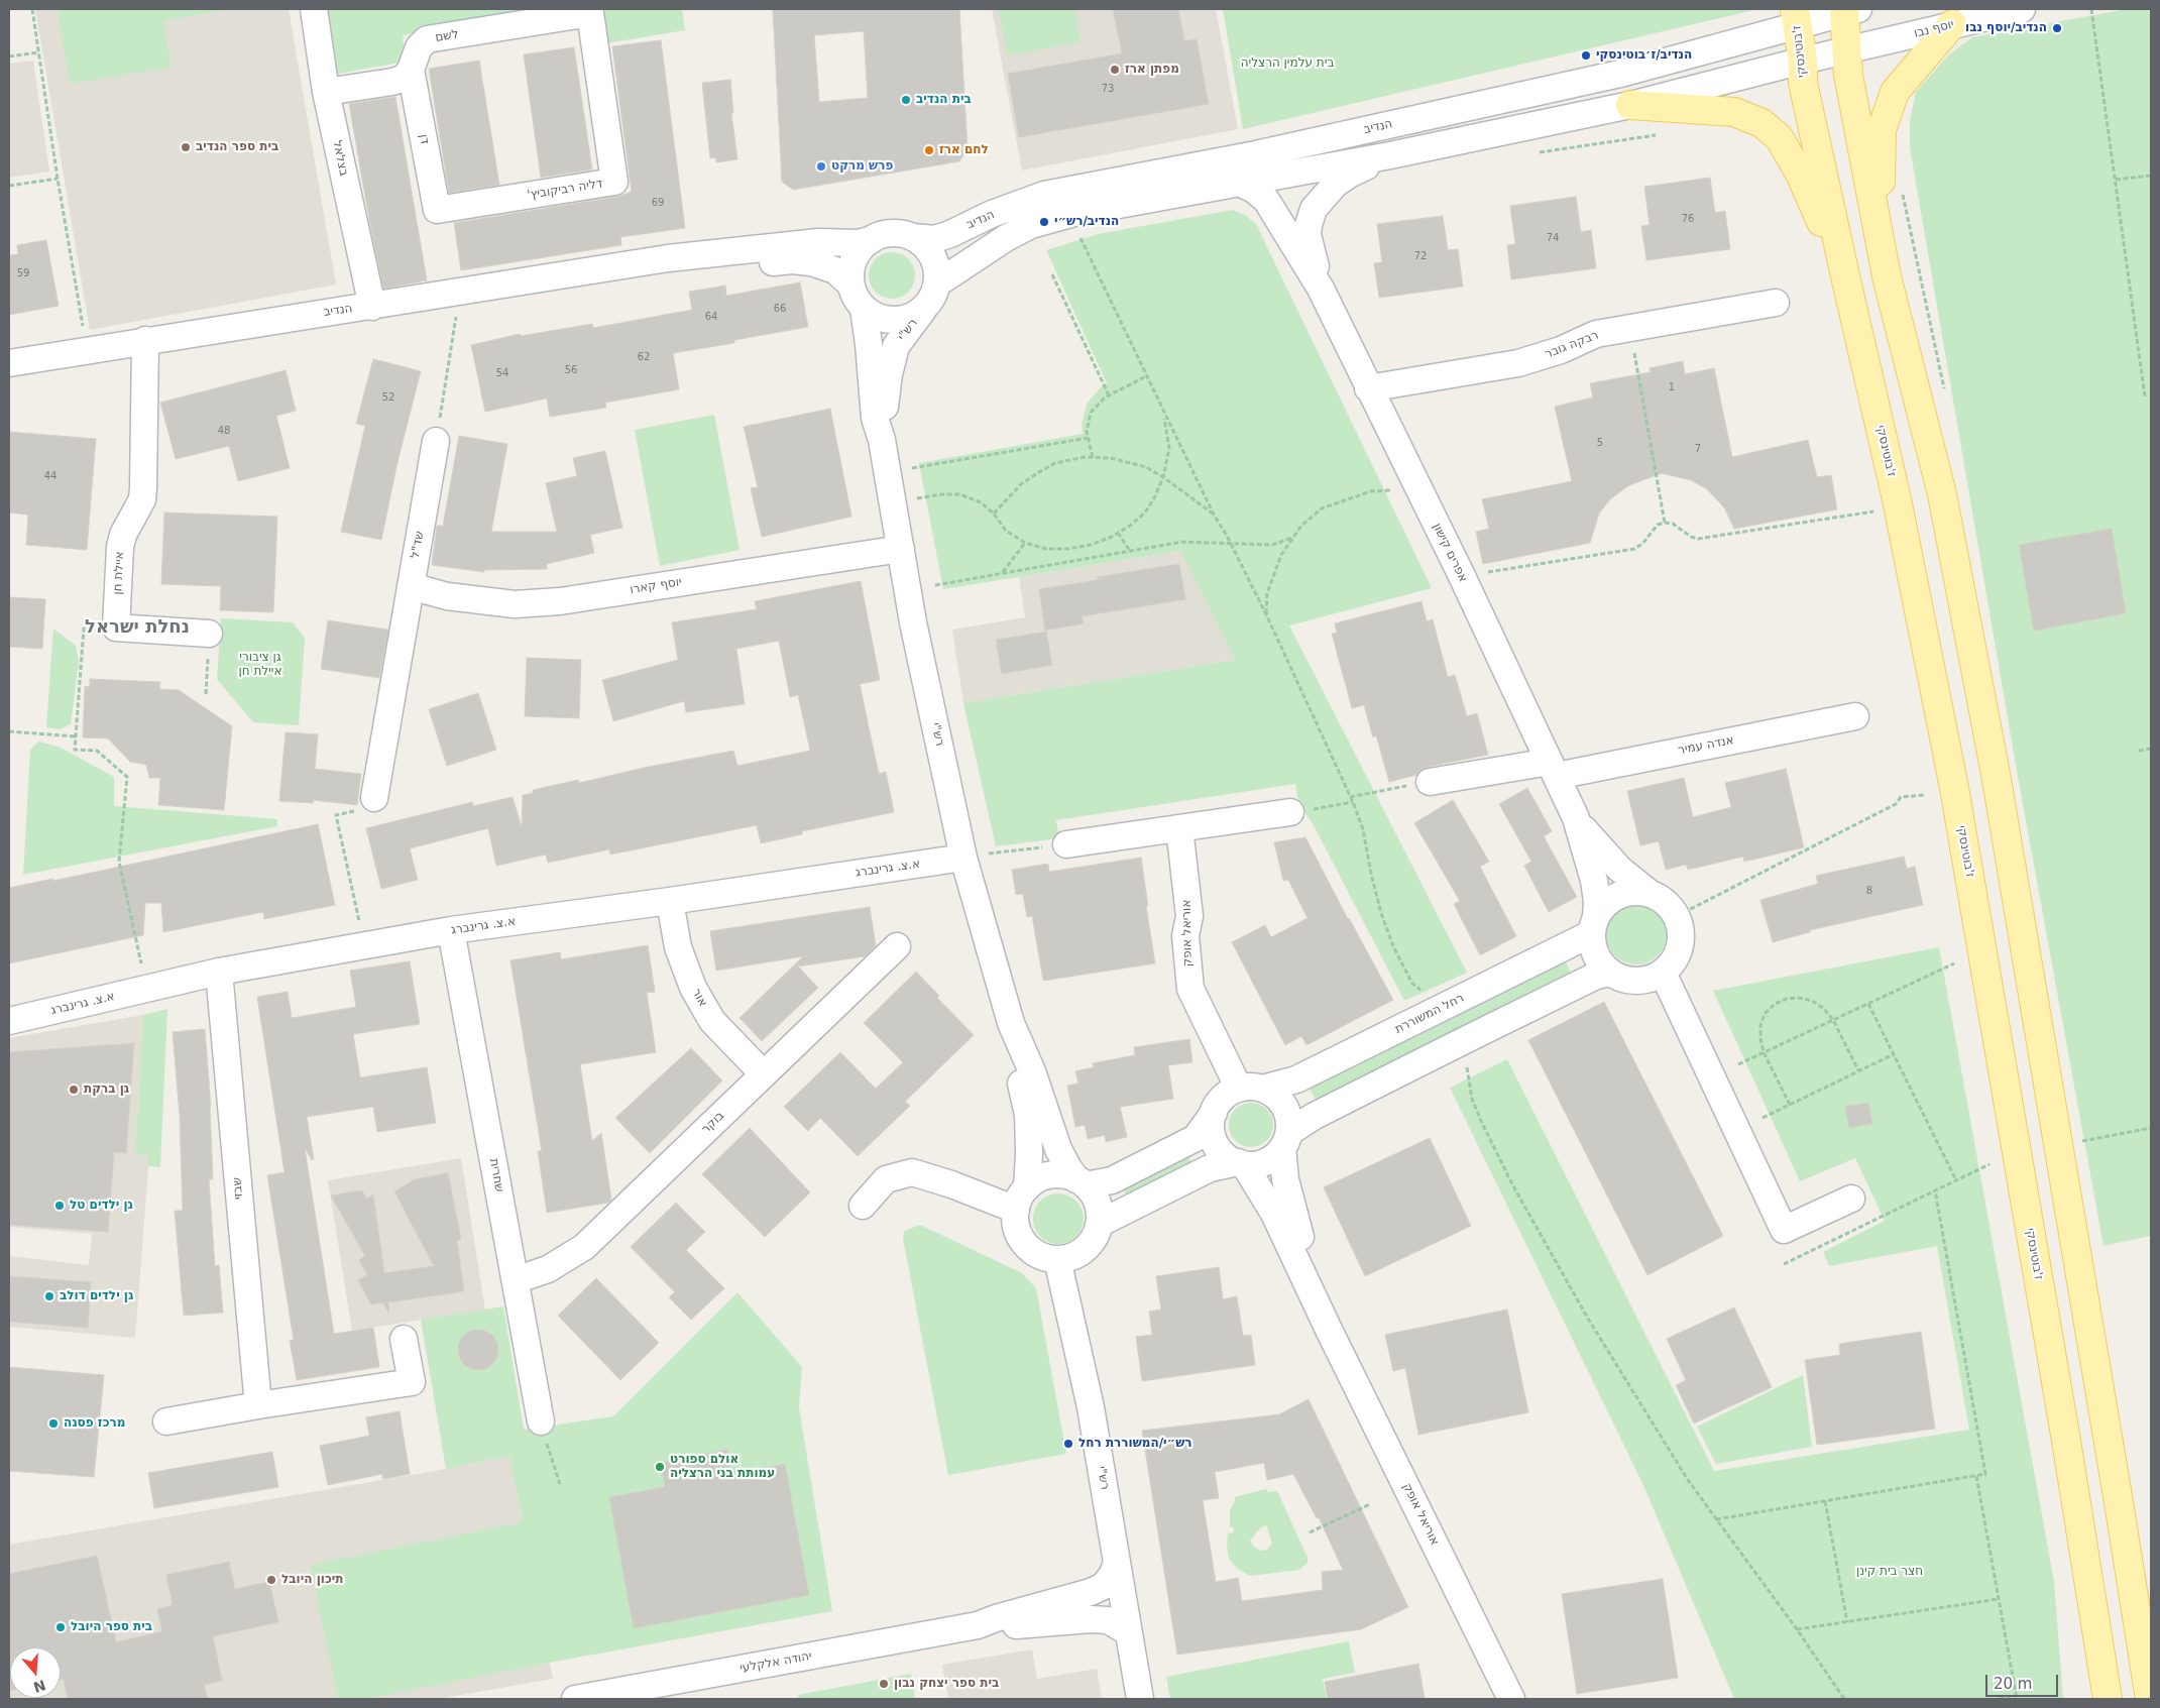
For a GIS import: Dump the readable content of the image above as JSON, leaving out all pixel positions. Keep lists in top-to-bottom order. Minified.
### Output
{"streets":{"main road":["ז'בוטינסקי"],"street":["יוסף נבו","לשם","הנדיב","דן","בצלאל","'דליה רביקוביץ","רש\"י","רבקה גובר","שד\"ל","אפרים קישון","איילת חן","יוסף קארו","אנדה עמיר","א.צ. גרינברג","אוריאל אופק","אור","רחל המשוררת","בוקר","שחרית","שבזי","יהודה אלקלעי"]},"crossings":[["לשם","דן"],["לשם","'דליה רביקוביץ"],["ז'בוטינסקי","הנדיב"],["הנדיב","בצלאל"],["הנדיב","רש\"י"],["הנדיב","איילת חן"],["דן","'דליה רביקוביץ"],["רש\"י","יוסף קארו"],["רש\"י","א.צ. גרינברג"],["רש\"י","יהודה אלקלעי"],["רבקה גובר","אפרים קישון"],["שד\"ל","יוסף קארו"],["אפרים קישון","אנדה עמיר"],["אפרים קישון","רחל המשוררת"],["א.צ. גרינברג","אור"],["א.צ. גרינברג","שחרית"],["א.צ. גרינברג","שבזי"],["אוריאל אופק","רחל המשוררת"],["אור","בוקר"],["בוקר","שחרית"]],"districts":["נחלת ישראל"],"parks":["בית עלמין הרצליה","גן ציבורי איילת חן","חצר בית קינן"],"places":["הנדיב/יוסף נבו","הנדיב/ז׳בוטינסקי","מפתן ארז","בית הנדיב","בית ספר הנדיב","לחם ארז","פרש מרקט","הנדיב/רש״י","גן ברקת","גן ילדים טל","גן ילדים דולב","מרכז פסגה","רש״י/המשוררת רחל","אולם ספורט עמותת בני הרצליה","תיכון היובל","בית ספר היובל","בית ספר יצחק נבון"],"house_numbers":["73","69","76","74","72","59","66","64","62","56","54","1","52","48","5","7","44","8"],"scale_bar":"20 m","north":"bottom"}
